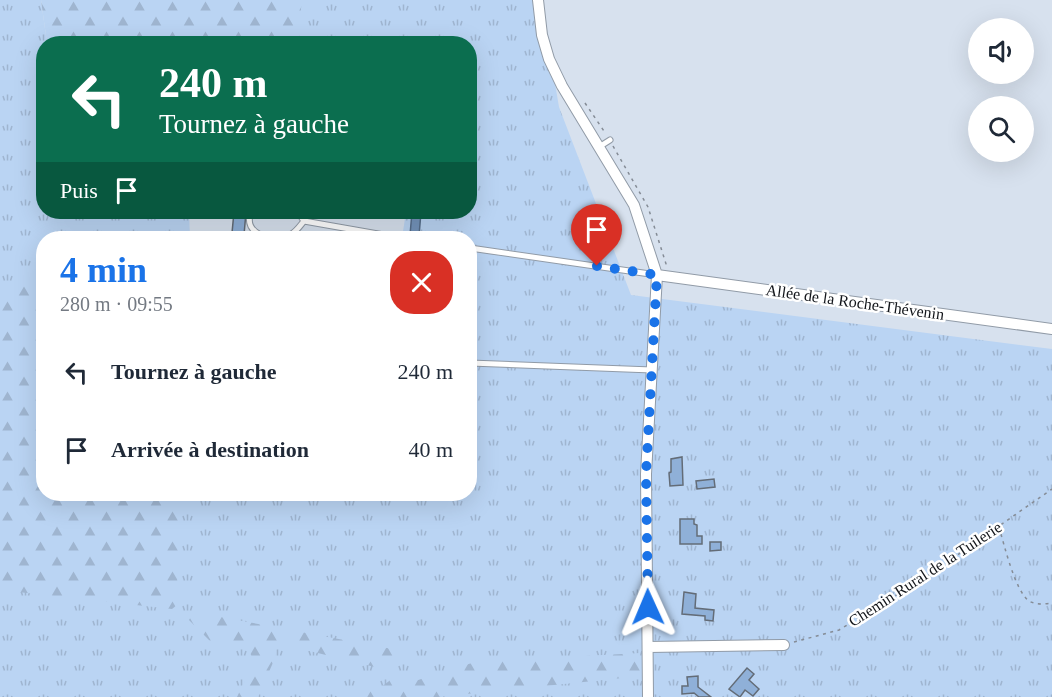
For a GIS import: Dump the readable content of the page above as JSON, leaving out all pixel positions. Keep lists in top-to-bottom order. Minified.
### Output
{"streets":{"street":["Allée de la Roche-Thévenin"],"path":["Chemin Rural de la Tuilerie"]},"page":{"turn":["240 m","Tournez à gauche"],"then":"Puis","heading":["4 min","280 m · 09:55"],"list":[{"name":"Tournez à gauche","value":"240 m"},{"name":"Arrivée à destination","value":"40 m"}]}}
